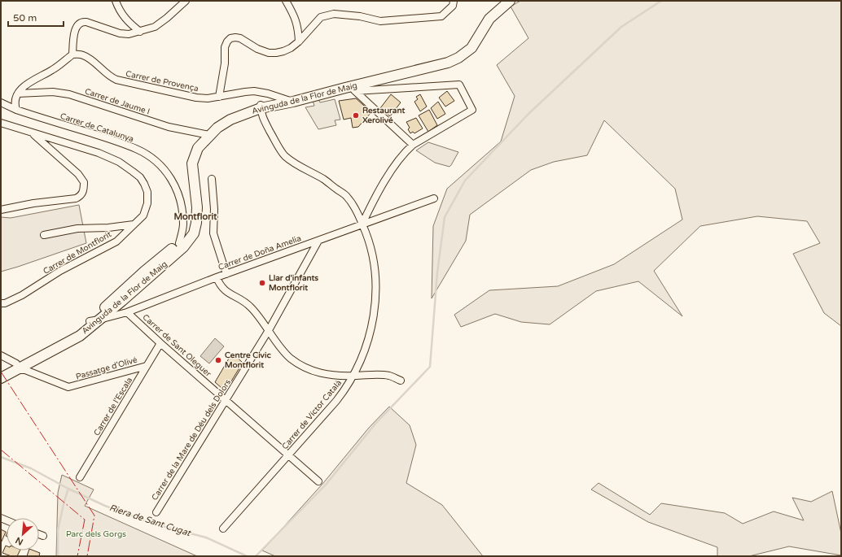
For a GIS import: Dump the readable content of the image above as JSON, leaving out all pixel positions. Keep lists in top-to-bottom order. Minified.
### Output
{"streets":{"street":["Carrer de Provença","Avinguda de la Flor de Maig","Carrer de Jaume I","Carrer de Catalunya","Carrer de Montflorit","Carrer de Doña Amelia","Carrer de Sant Oleguer","Passatge d'Olivé","Carrer de l'Escala","Carrer de Víctor Català","Carrer de la Mare de Déu dels Dolors"]},"crossings":[["Carrer de Provença","Avinguda de la Flor de Maig"],["Avinguda de la Flor de Maig","Carrer de Jaume I"],["Avinguda de la Flor de Maig","Carrer de Catalunya"],["Avinguda de la Flor de Maig","Carrer de Doña Amelia"],["Avinguda de la Flor de Maig","Passatge d'Olivé"],["Avinguda de la Flor de Maig","Carrer de Víctor Català"],["Carrer de Doña Amelia","Carrer de Sant Oleguer"],["Carrer de Doña Amelia","Carrer de Víctor Català"],["Carrer de Doña Amelia","Carrer de la Mare de Déu dels Dolors"],["Carrer de Sant Oleguer","Carrer de l'Escala"],["Carrer de Sant Oleguer","Carrer de Víctor Català"],["Carrer de Sant Oleguer","Carrer de la Mare de Déu dels Dolors"],["Passatge d'Olivé","Carrer de l'Escala"]],"districts":["Montflorit"],"water":["Riera de Sant Cugat"],"parks":["Parc dels Gorgs"],"places":["Restaurant Xerolivé","Llar d'infants Montflorit","Centre Civic Montflorit"],"scale_bar":"50 m","north":"bottom left"}
